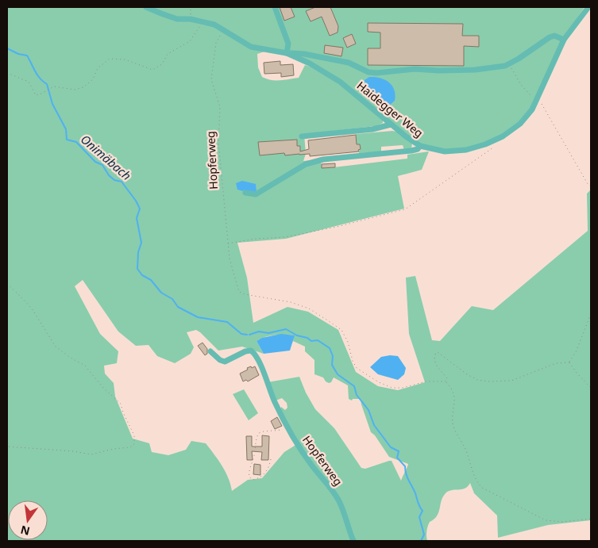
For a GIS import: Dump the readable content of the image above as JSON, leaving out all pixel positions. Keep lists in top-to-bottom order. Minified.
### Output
{"streets":{"street":["Haidegger Weg","Hopferweg"]},"crossings":[["Haidegger Weg","Hopferweg"]],"water":["Onimäbach"],"north":"bottom"}
